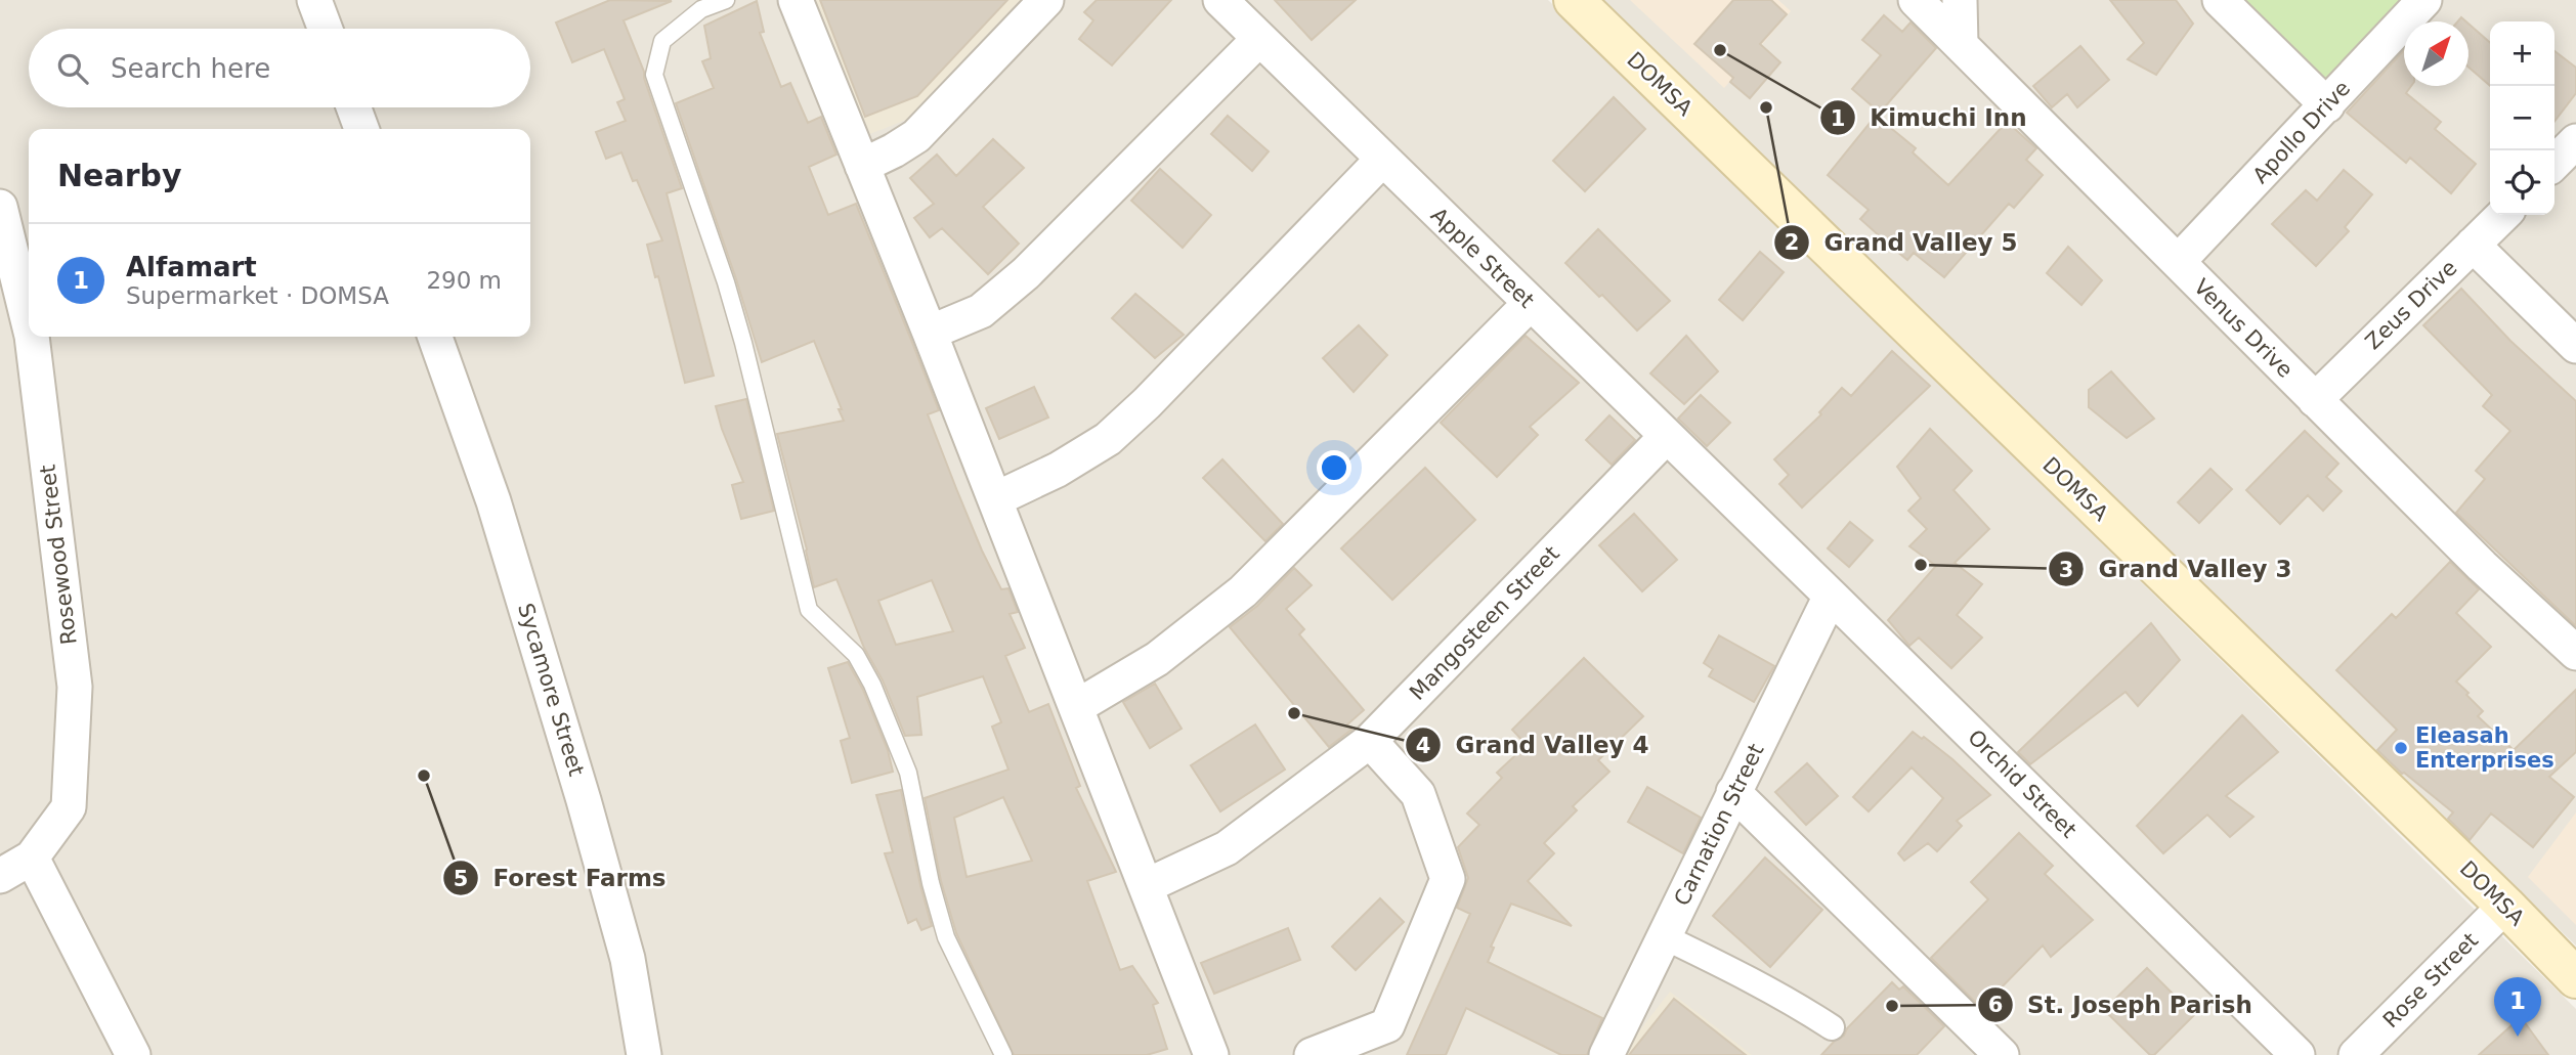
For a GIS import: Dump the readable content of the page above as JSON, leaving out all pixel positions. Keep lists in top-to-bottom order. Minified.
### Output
{"streets":{"main road":["DOMSA"],"street":["Apollo Drive","Apple Street","Zeus Drive","Venus Drive","Rosewood Street","Mangosteen Street","Sycamore Street","Orchid Street","Carnation Street","Rose Street"]},"crossings":[["DOMSA","Rose Street"],["Apollo Drive","Venus Drive"],["Apple Street","Mangosteen Street"],["Apple Street","Orchid Street"],["Zeus Drive","Venus Drive"],["Orchid Street","Carnation Street"]],"places":["Kimuchi Inn","Grand Valley 5","Grand Valley 3","Grand Valley 4","Eleasah Enterprises","Forest Farms","St. Joseph Parish"],"north":"top right","page":{"map_buttons":["+","−"],"search":"Search here","heading":"Nearby","list":[{"mark":"1","name":"Alfamart","note":"Supermarket · DOMSA","value":"290 m"}],"pins":"1"}}
